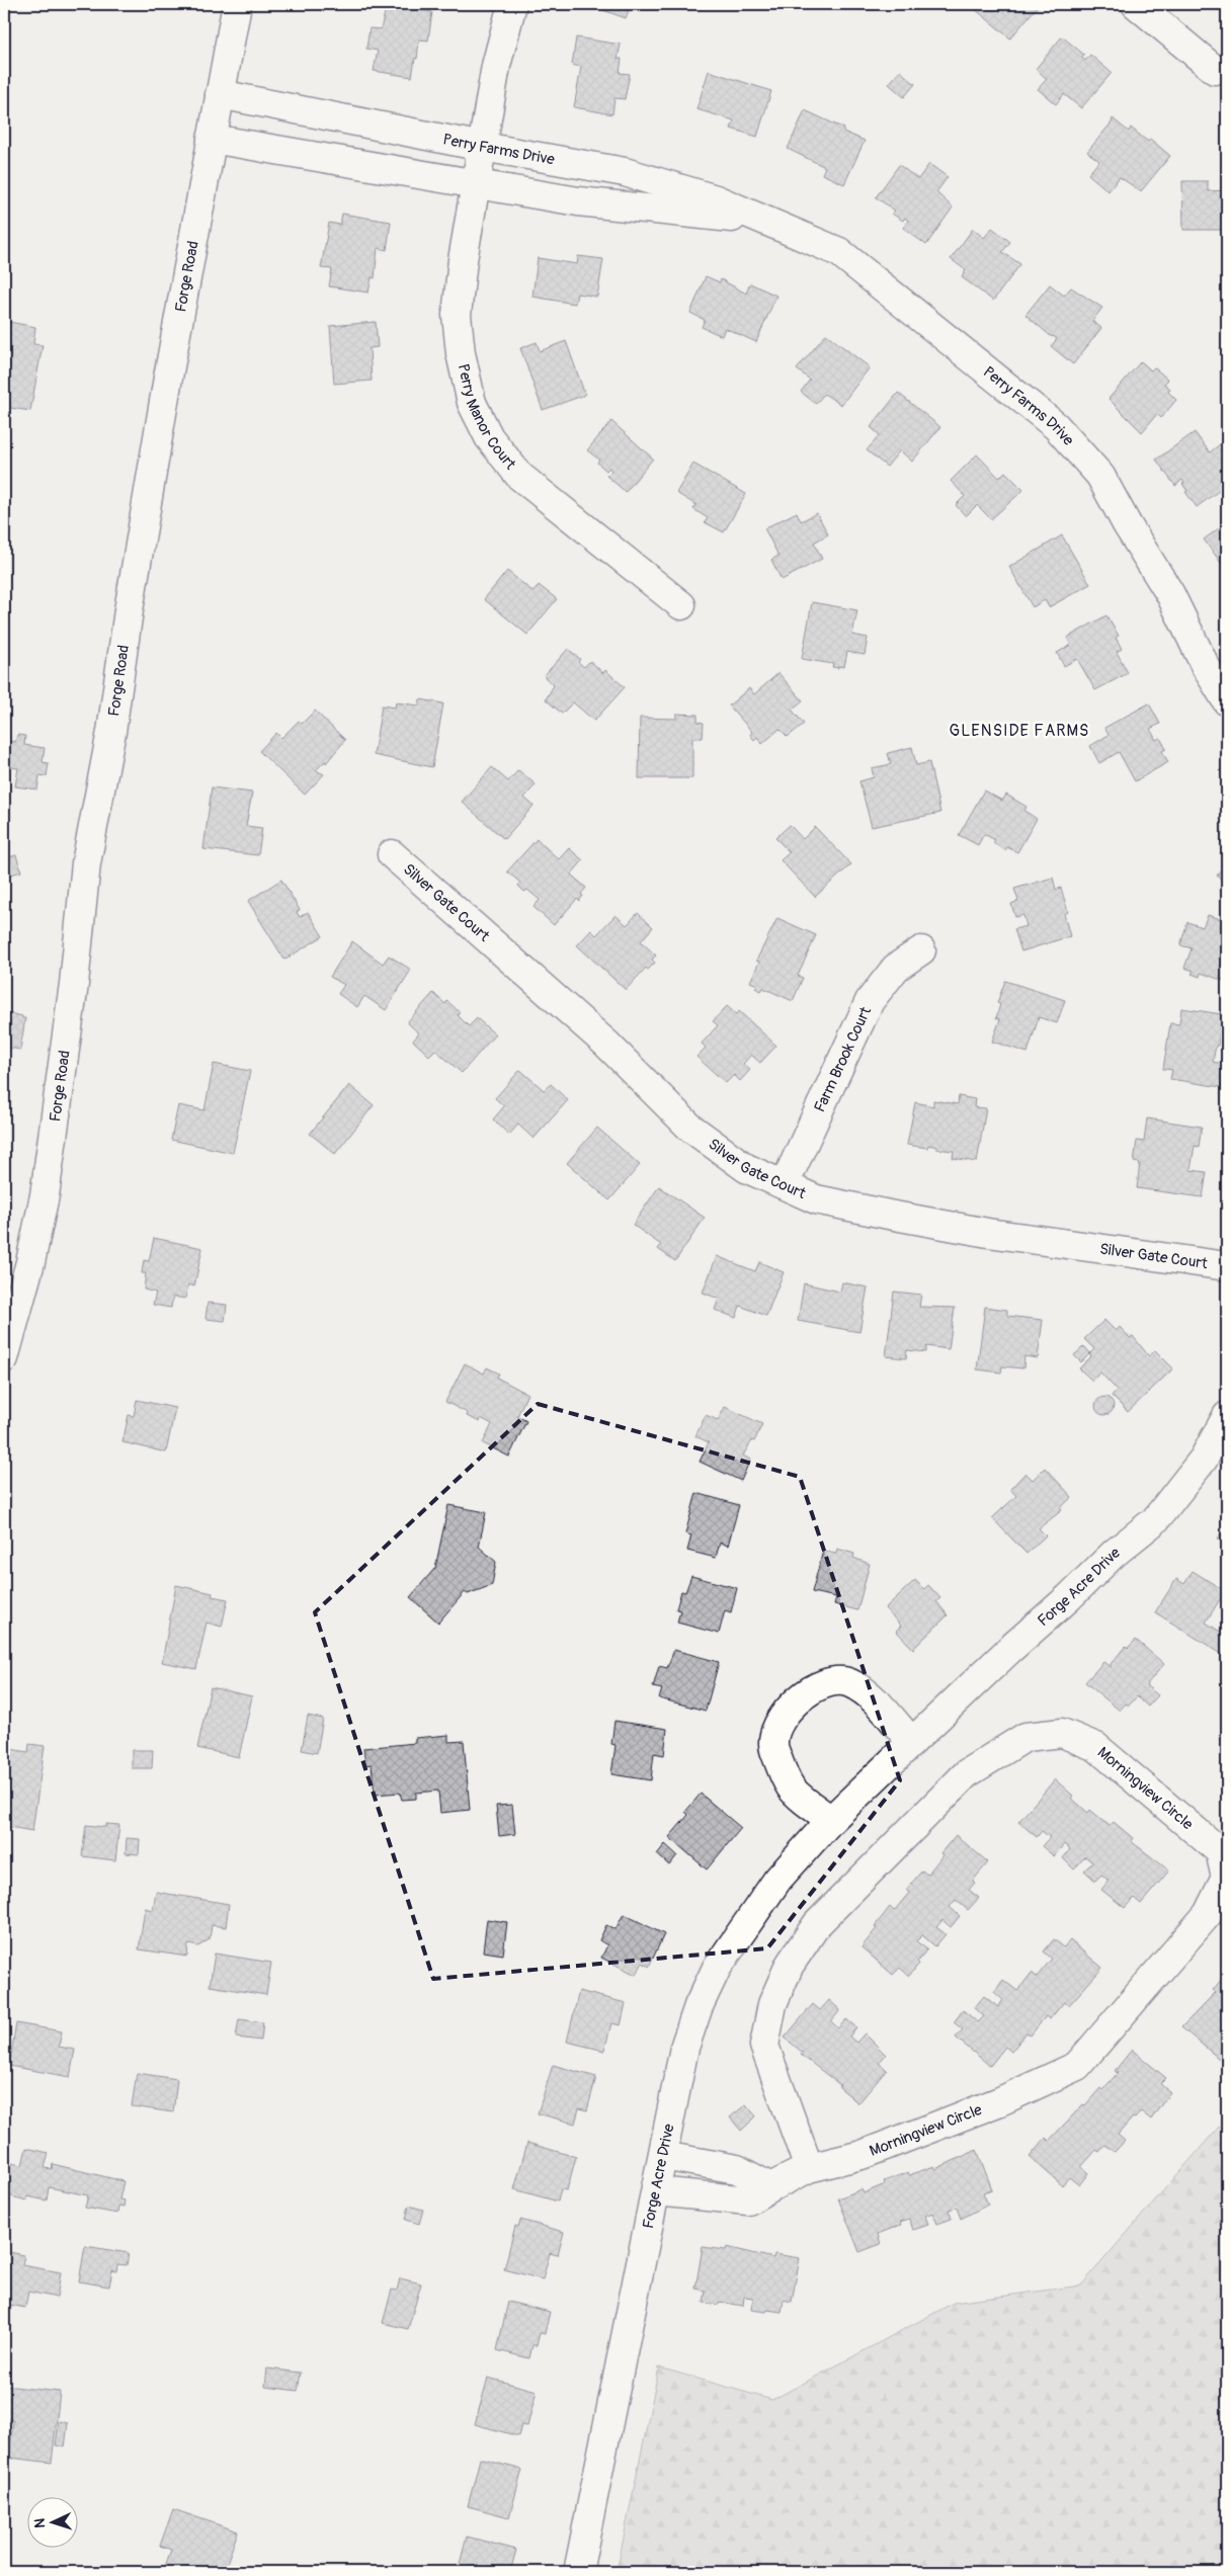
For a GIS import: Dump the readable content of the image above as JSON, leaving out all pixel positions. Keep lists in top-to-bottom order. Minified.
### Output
{"streets":{"street":["Perry Farms Drive","Forge Road","Perry Manor Court","Silver Gate Court","Farm Brook Court","Forge Acre Drive","Morningview Circle"]},"crossings":[["Perry Farms Drive","Forge Road"],["Perry Farms Drive","Perry Manor Court"],["Silver Gate Court","Farm Brook Court"],["Forge Acre Drive","Morningview Circle"]],"districts":["GLENSIDE FARMS"],"north":"left"}
